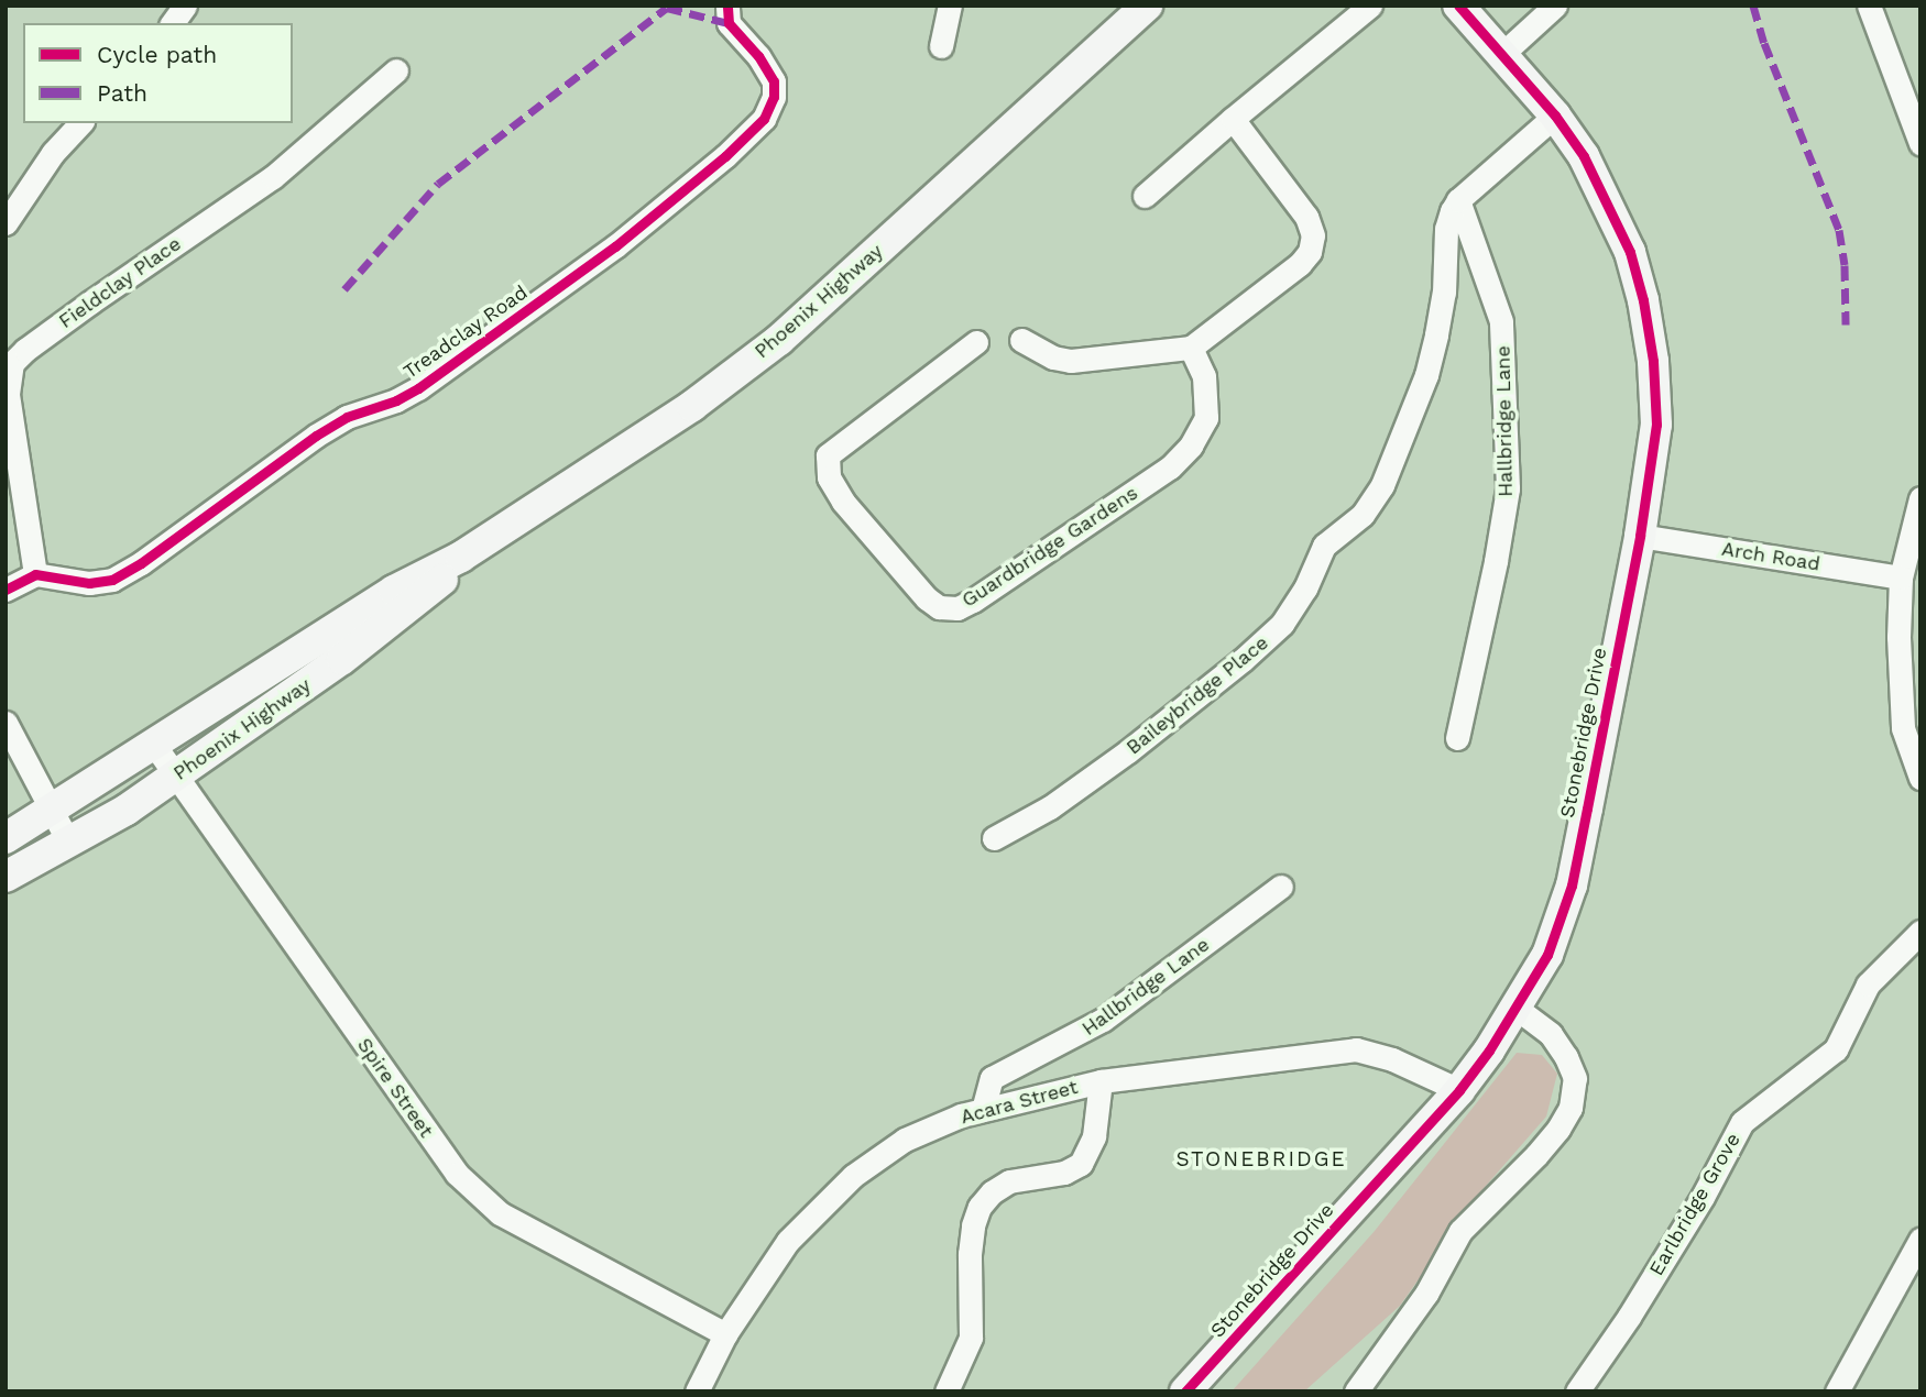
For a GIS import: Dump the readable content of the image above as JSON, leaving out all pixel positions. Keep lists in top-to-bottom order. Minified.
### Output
{"streets":{"main road":["Phoenix Highway","Stonebridge Drive"],"street":["Fieldclay Place","Treadclay Road","Hallbridge Lane","Guardbridge Gardens","Arch Road","Baileybridge Place","Spire Street","Acara Street","Earlbridge Grove"]},"crossings":[["Fieldclay Place","Treadclay Road"],["Phoenix Highway","Spire Street"],["Hallbridge Lane","Baileybridge Place"],["Hallbridge Lane","Acara Street"],["Arch Road","Stonebridge Drive"],["Stonebridge Drive","Acara Street"],["Spire Street","Acara Street"]],"districts":["STONEBRIDGE"],"legend":["Cycle path","Path"]}
